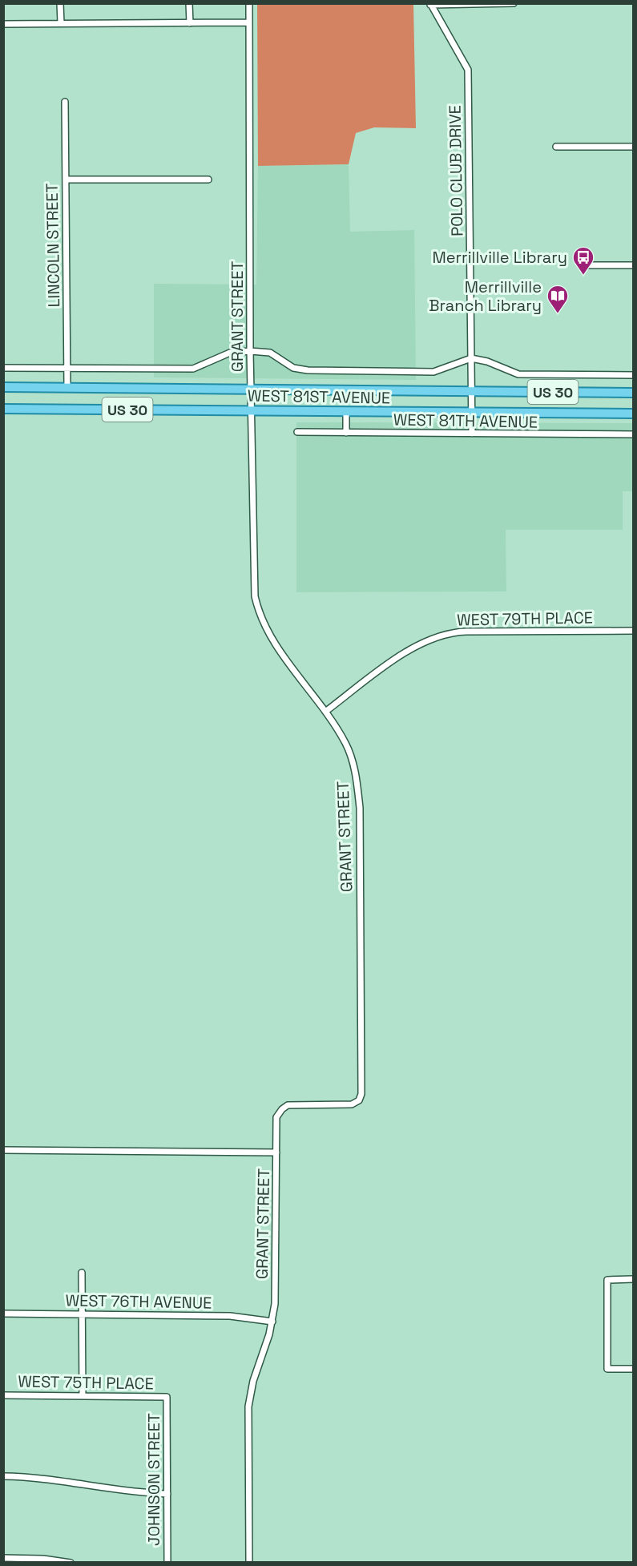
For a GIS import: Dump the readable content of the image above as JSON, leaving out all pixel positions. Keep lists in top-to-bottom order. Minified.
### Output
{"streets":{"main road":["US 30","WEST 81ST AVENUE"],"street":["POLO CLUB DRIVE","LINCOLN STREET","GRANT STREET","WEST 81TH AVENUE","WEST 79TH PLACE","WEST 76TH AVENUE","WEST 75TH PLACE","JOHNSON STREET"]},"crossings":[["POLO CLUB DRIVE","WEST 81ST AVENUE"],["POLO CLUB DRIVE","WEST 81TH AVENUE"],["LINCOLN STREET","WEST 81ST AVENUE"],["GRANT STREET","WEST 81ST AVENUE"],["GRANT STREET","WEST 79TH PLACE"],["GRANT STREET","WEST 76TH AVENUE"],["WEST 75TH PLACE","JOHNSON STREET"]],"places":{"bus stop":["Merrillville Library"],"library":["Merrillville Branch Library"]}}
